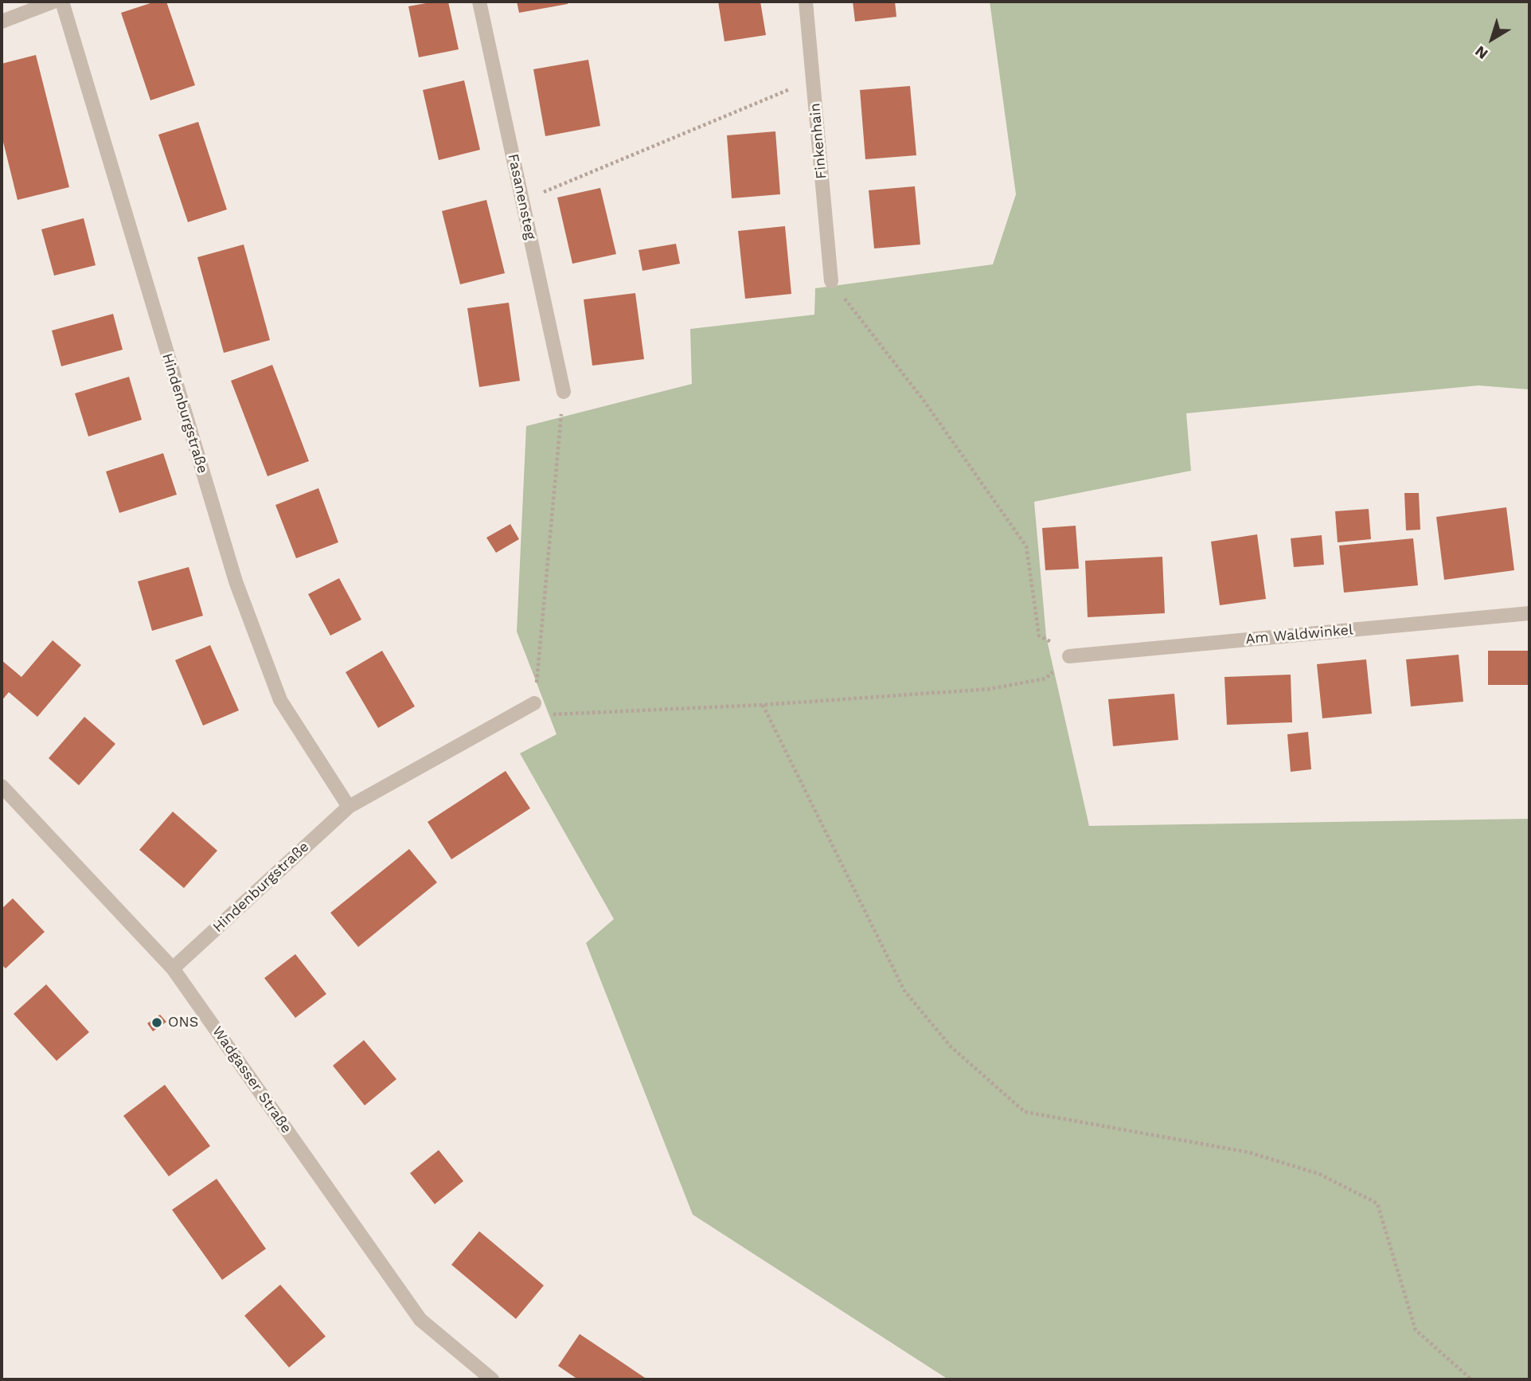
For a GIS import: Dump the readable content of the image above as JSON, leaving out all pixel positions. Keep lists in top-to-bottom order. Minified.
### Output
{"streets":{"street":["Finkenhain","Fasanensteg","Hindenburgstraße","Am Waldwinkel","Wadgasser Straße"]},"crossings":[["Hindenburgstraße","Wadgasser Straße"]],"places":["ONS"],"north":"bottom left"}
